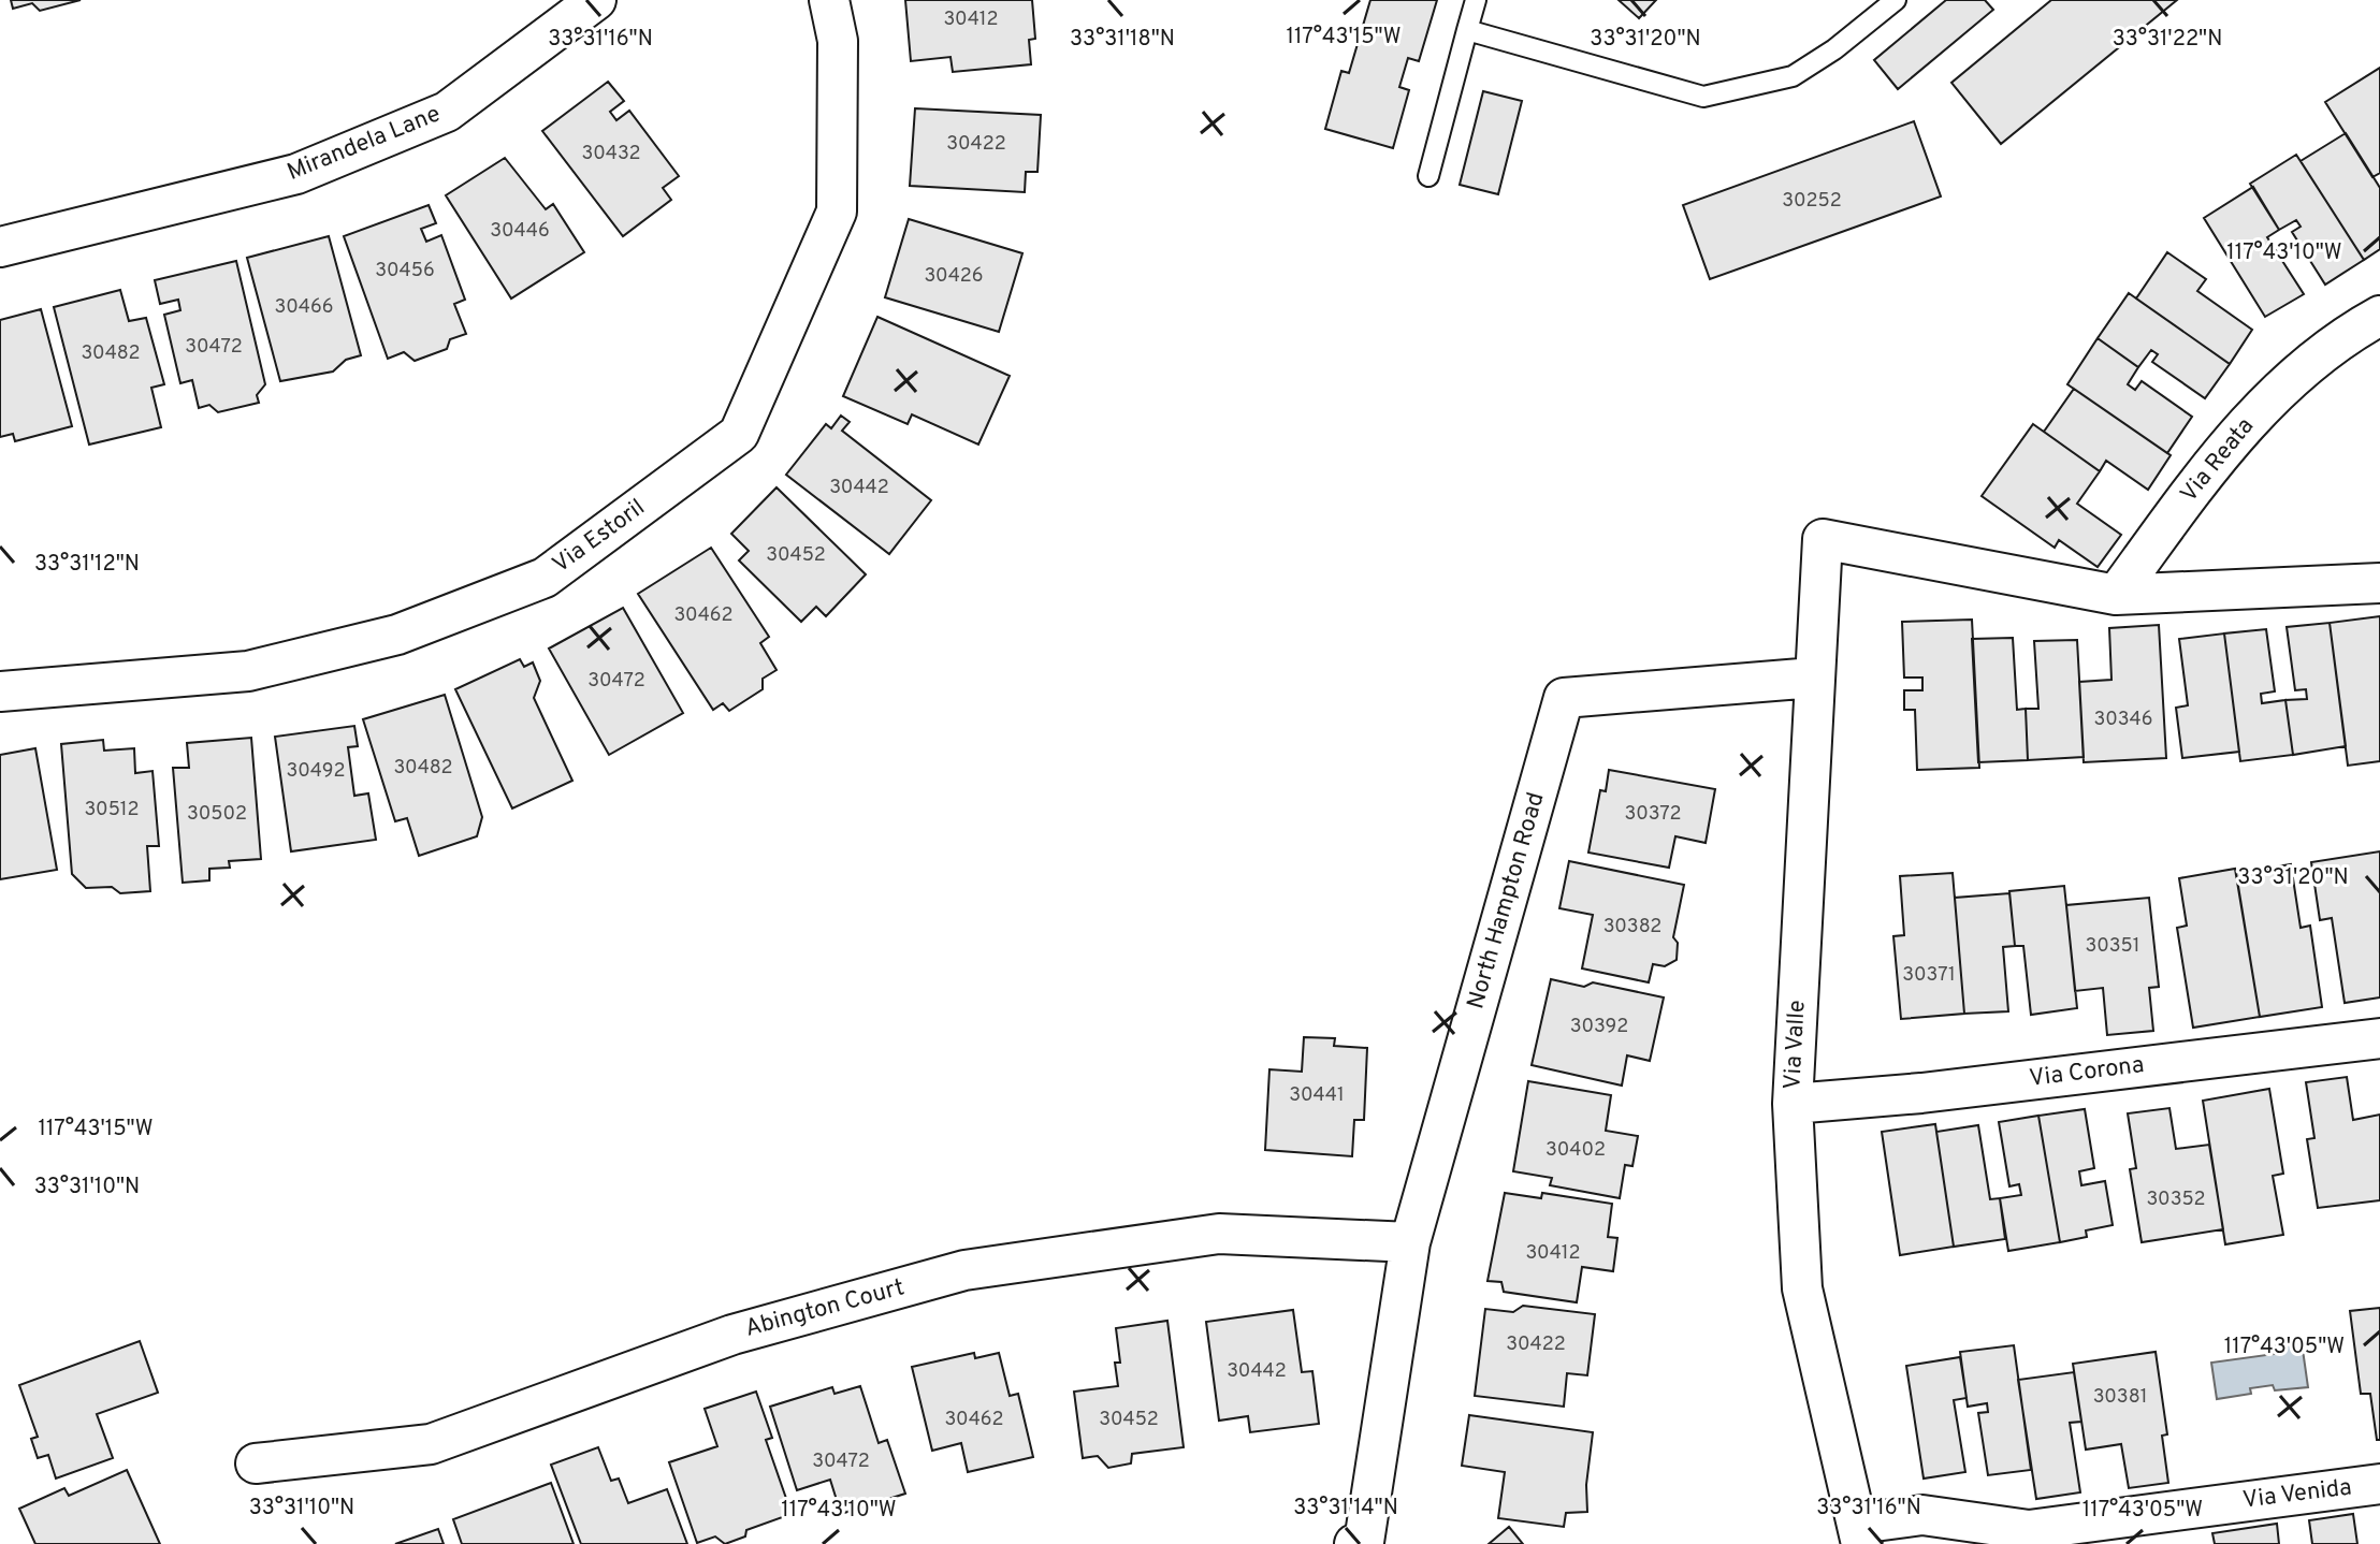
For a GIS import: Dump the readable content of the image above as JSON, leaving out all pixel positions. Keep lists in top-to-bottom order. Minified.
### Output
{"streets":{"street":["Mirandela Lane","Via Reata","Via Estoril","North Hampton Road","Via Valle","Via Corona","Abington Court","Via Venida"]},"crossings":[["Via Reata","Via Valle"],["North Hampton Road","Via Valle"],["North Hampton Road","Abington Court"],["Via Valle","Via Corona"],["Via Valle","Via Venida"]],"house_numbers":["30412","30422","30432","30252","30446","30456","30426","30466","30472","30482","30442","30452","30462","30472","30346","30482","30492","30512","30502","30372","30382","30351","30371","30392","30441","30402","30352","30412","30422","30442","30381","30462","30452","30472"],"coordinates":["117°43'15\"W","33°31'16\"N","33°31'18\"N","33°31'20\"N","33°31'22\"N","117°43'10\"W","33°31'12\"N","33°31'10\"N","117°43'05\"W","33°31'14\"N"]}
